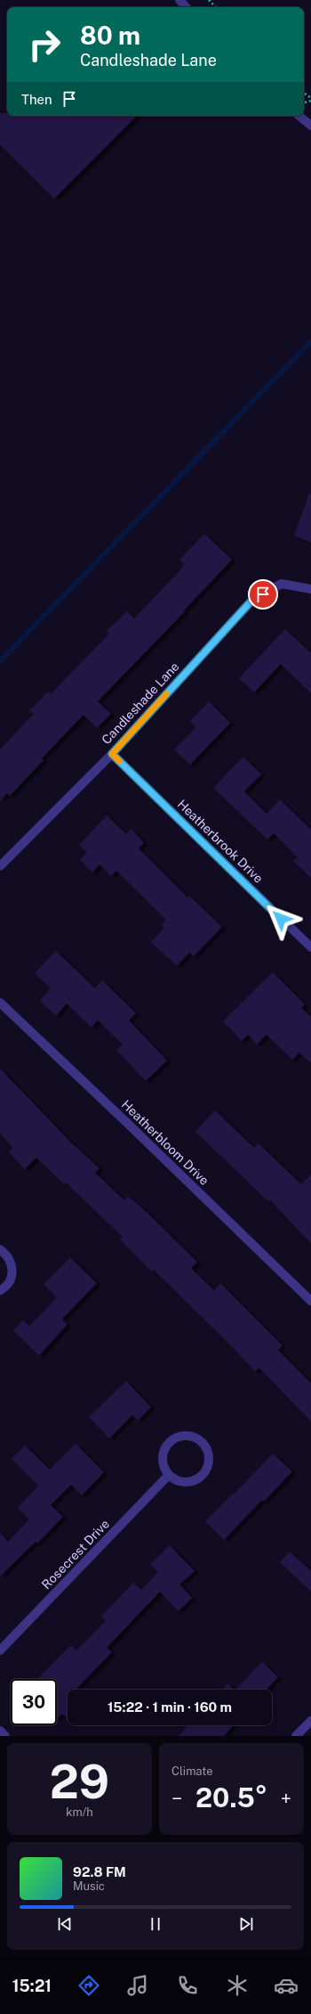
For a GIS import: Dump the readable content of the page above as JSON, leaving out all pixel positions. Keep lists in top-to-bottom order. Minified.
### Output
{"streets":{"street":["Candleshade Lane","Heatherbrook Drive","Heatherbloom Drive","Rosecrest Drive"]},"crossings":[["Candleshade Lane","Heatherbrook Drive"]],"page":{"turn":["80 m","Candleshade Lane"],"then":"Then","limit":"30","trip":"15:22 · 1 min · 160 m","tile":[["29","km/h"],"Climate"],"heat":["−","20.5°","+"],"song":["92.8 FM","Music"],"tabs":"15:21"}}
